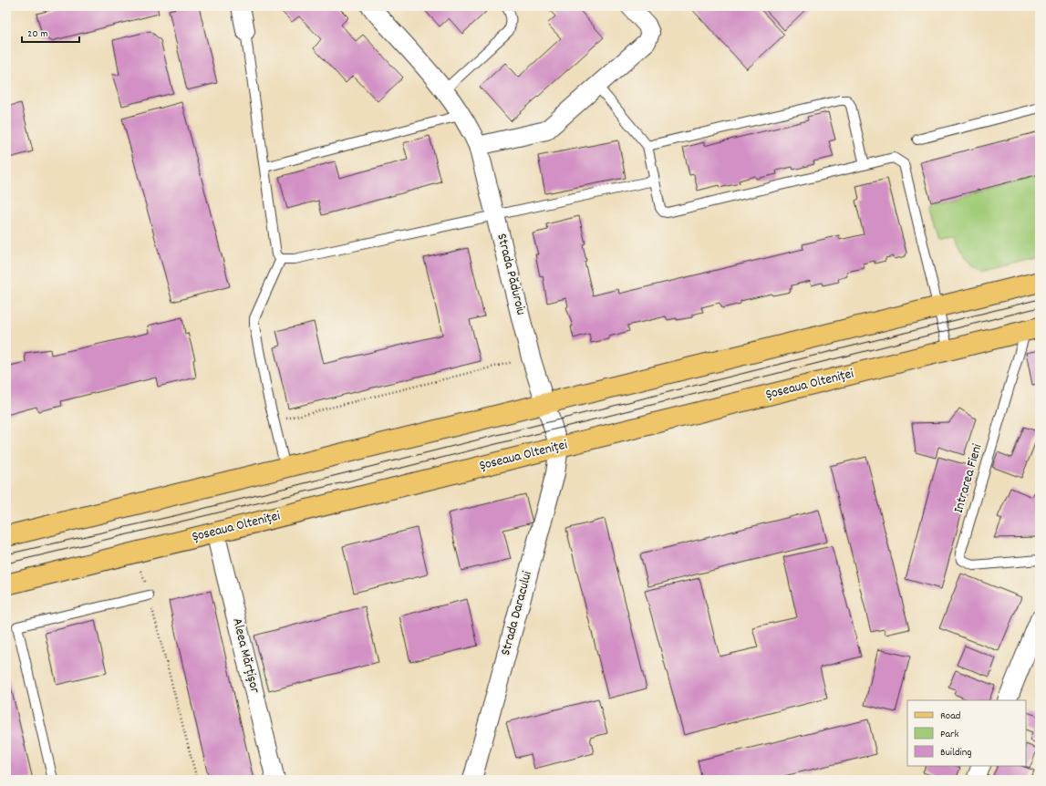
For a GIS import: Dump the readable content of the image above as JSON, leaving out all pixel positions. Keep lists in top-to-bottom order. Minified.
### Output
{"streets":{"main road":["Șoseaua Olteniței"],"street":["Strada Păduroiu","Strada Daracului","Aleea Mărțișor"],"lane":["Intrarea Fieni"]},"crossings":[["Strada Păduroiu","Șoseaua Olteniței"],["Strada Păduroiu","Strada Daracului"],["Șoseaua Olteniței","Intrarea Fieni"],["Șoseaua Olteniței","Strada Daracului"],["Șoseaua Olteniței","Aleea Mărțișor"]],"legend":["Road","Park","Building"],"scale_bar":"20 m"}
